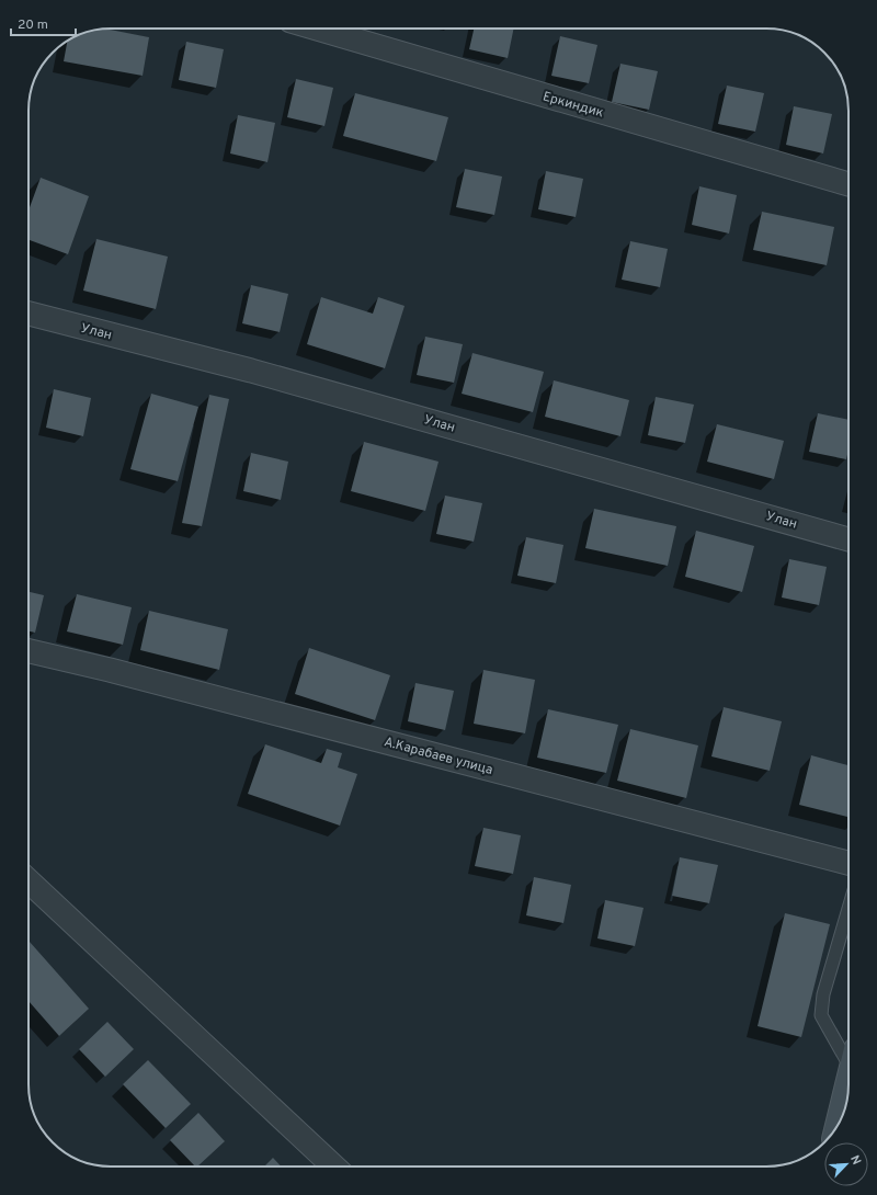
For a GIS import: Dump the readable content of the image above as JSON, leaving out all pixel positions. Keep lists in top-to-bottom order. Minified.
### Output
{"streets":{"street":["Еркиндик","Улан","А.Карабаев улица"]},"scale_bar":"20 m","north":"top right"}
